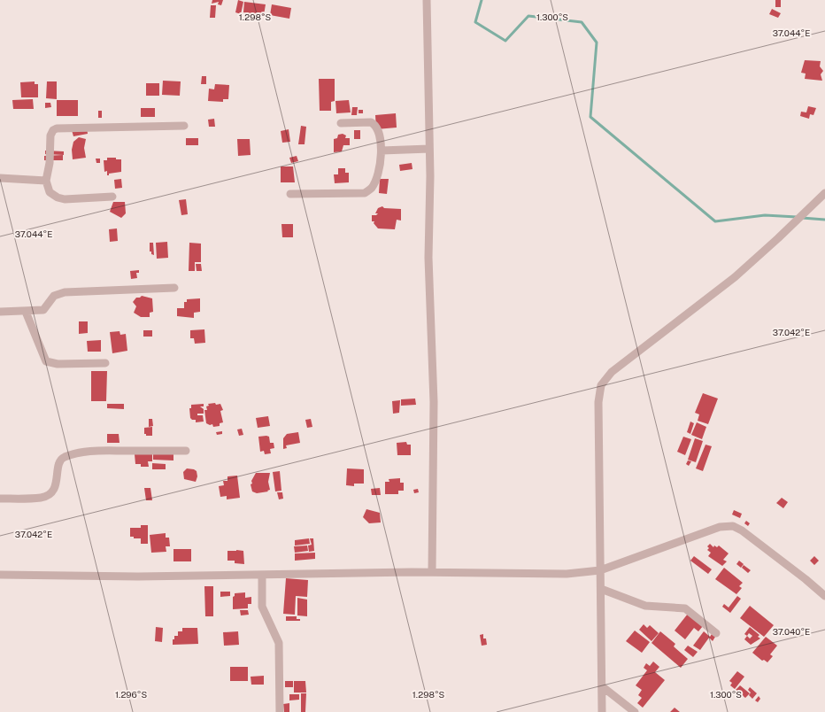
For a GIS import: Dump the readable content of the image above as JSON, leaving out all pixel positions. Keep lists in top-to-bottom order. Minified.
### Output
{"coordinates":["1.298°S","1.300°S","37.044°E","37.042°E","37.040°E","1.296°S"]}
